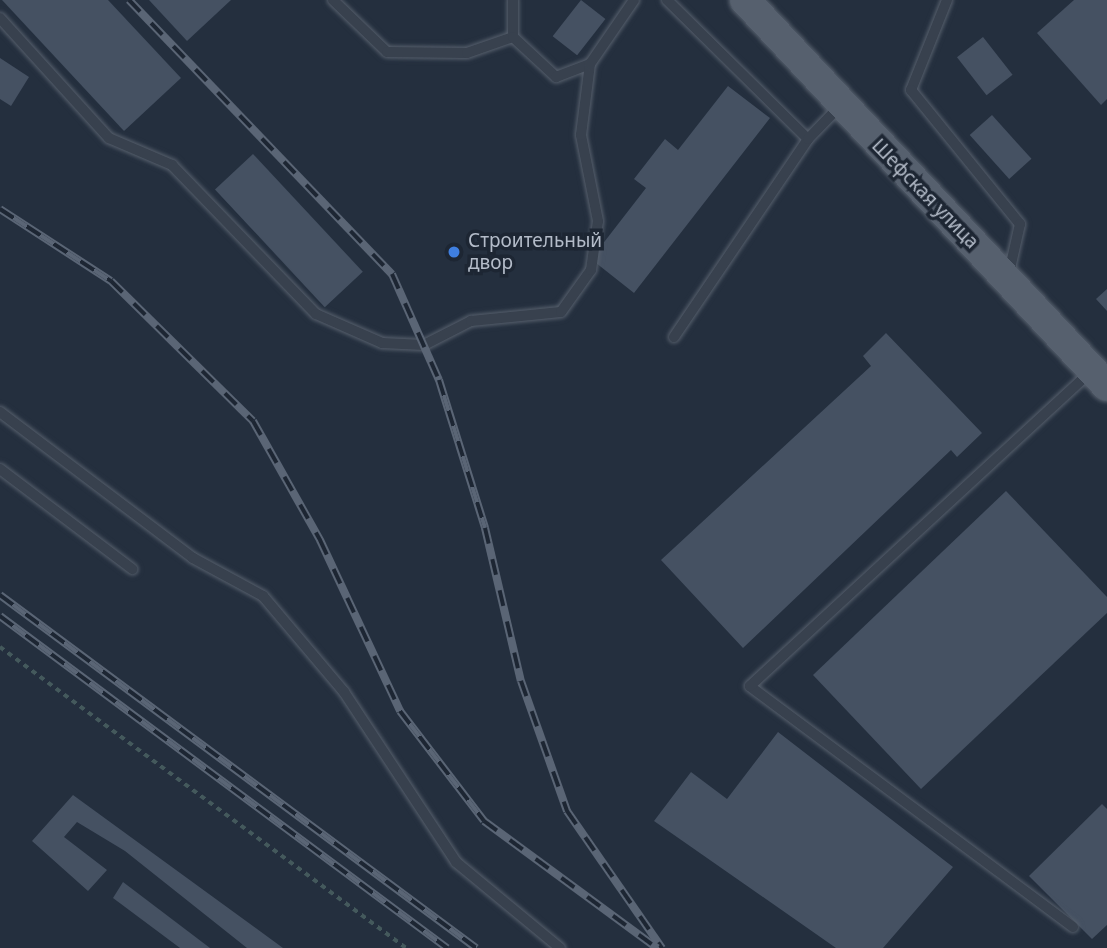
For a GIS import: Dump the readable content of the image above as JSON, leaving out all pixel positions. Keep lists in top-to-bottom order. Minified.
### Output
{"streets":{"main road":["Шефская улица"]},"places":["Строительный двор"]}
